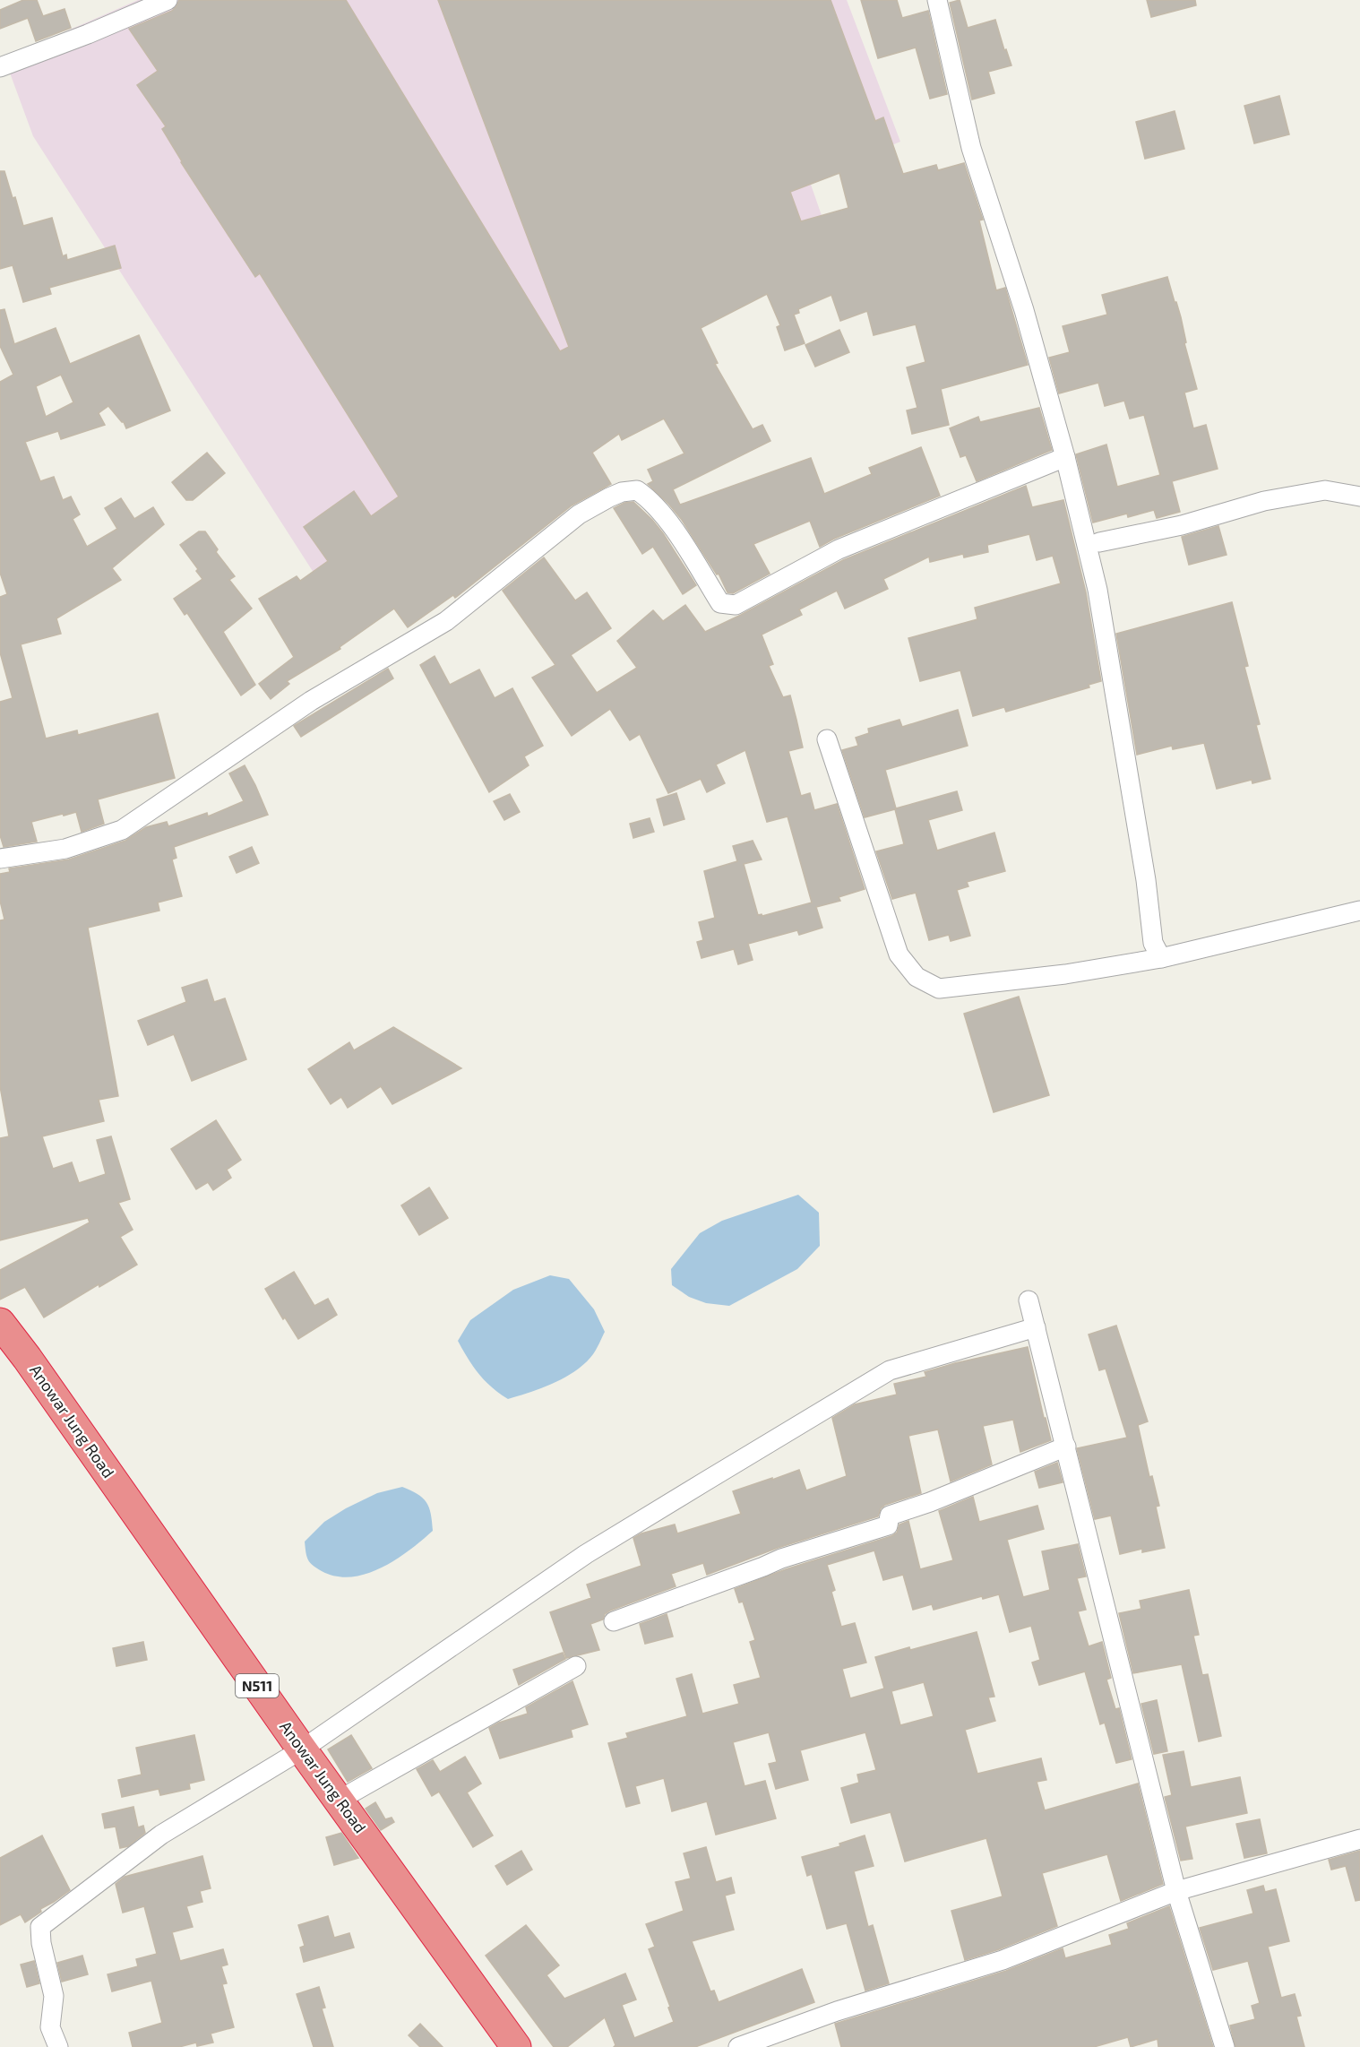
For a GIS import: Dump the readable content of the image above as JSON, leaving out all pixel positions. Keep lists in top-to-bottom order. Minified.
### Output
{"streets":{"highway":["Anowar Jung Road","N511"]}}
